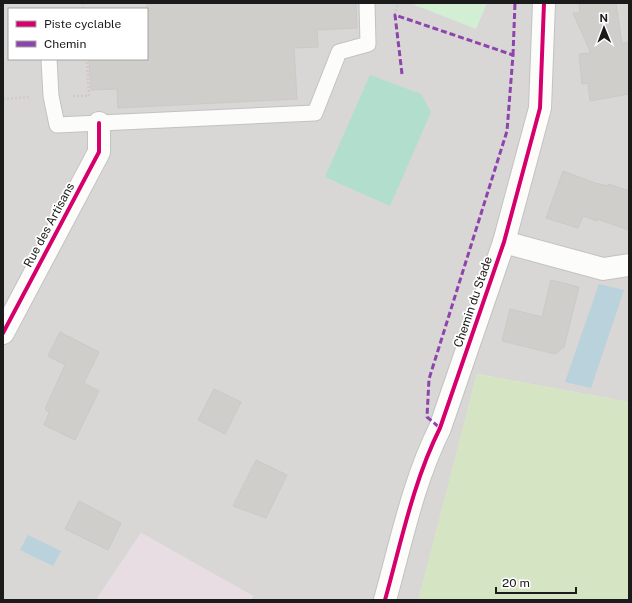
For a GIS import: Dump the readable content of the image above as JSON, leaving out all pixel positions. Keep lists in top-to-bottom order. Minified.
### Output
{"streets":{"street":["Rue des Artisans","Chemin du Stade"]},"legend":["Piste cyclable","Chemin"],"scale_bar":"20 m","north":"top"}
